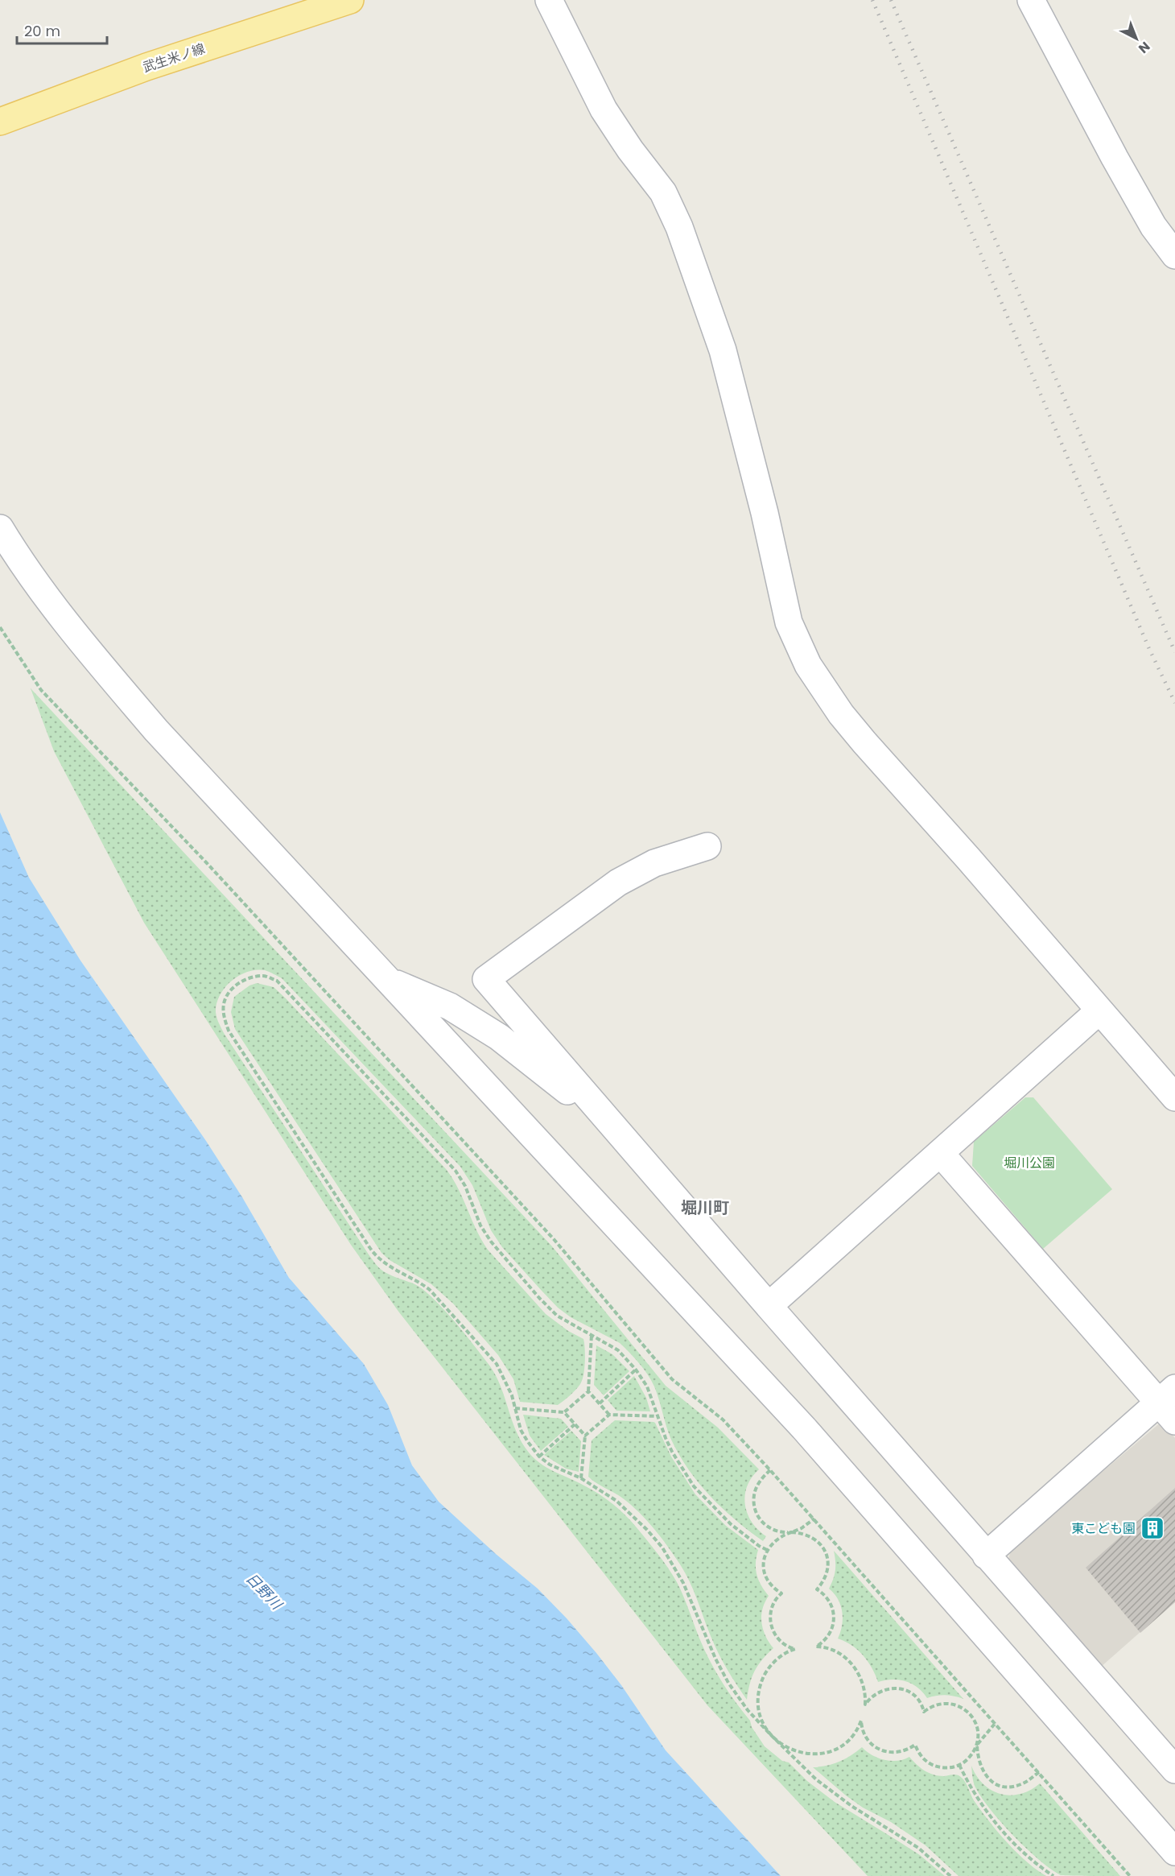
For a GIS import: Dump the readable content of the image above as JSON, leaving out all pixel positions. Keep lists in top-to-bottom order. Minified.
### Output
{"streets":{"main road":["武生米ノ線"]},"districts":["堀川町"],"water":["日野川"],"parks":["堀川公園"],"places":{"building":["東こども園"]},"scale_bar":"20 m","north":"bottom right"}
